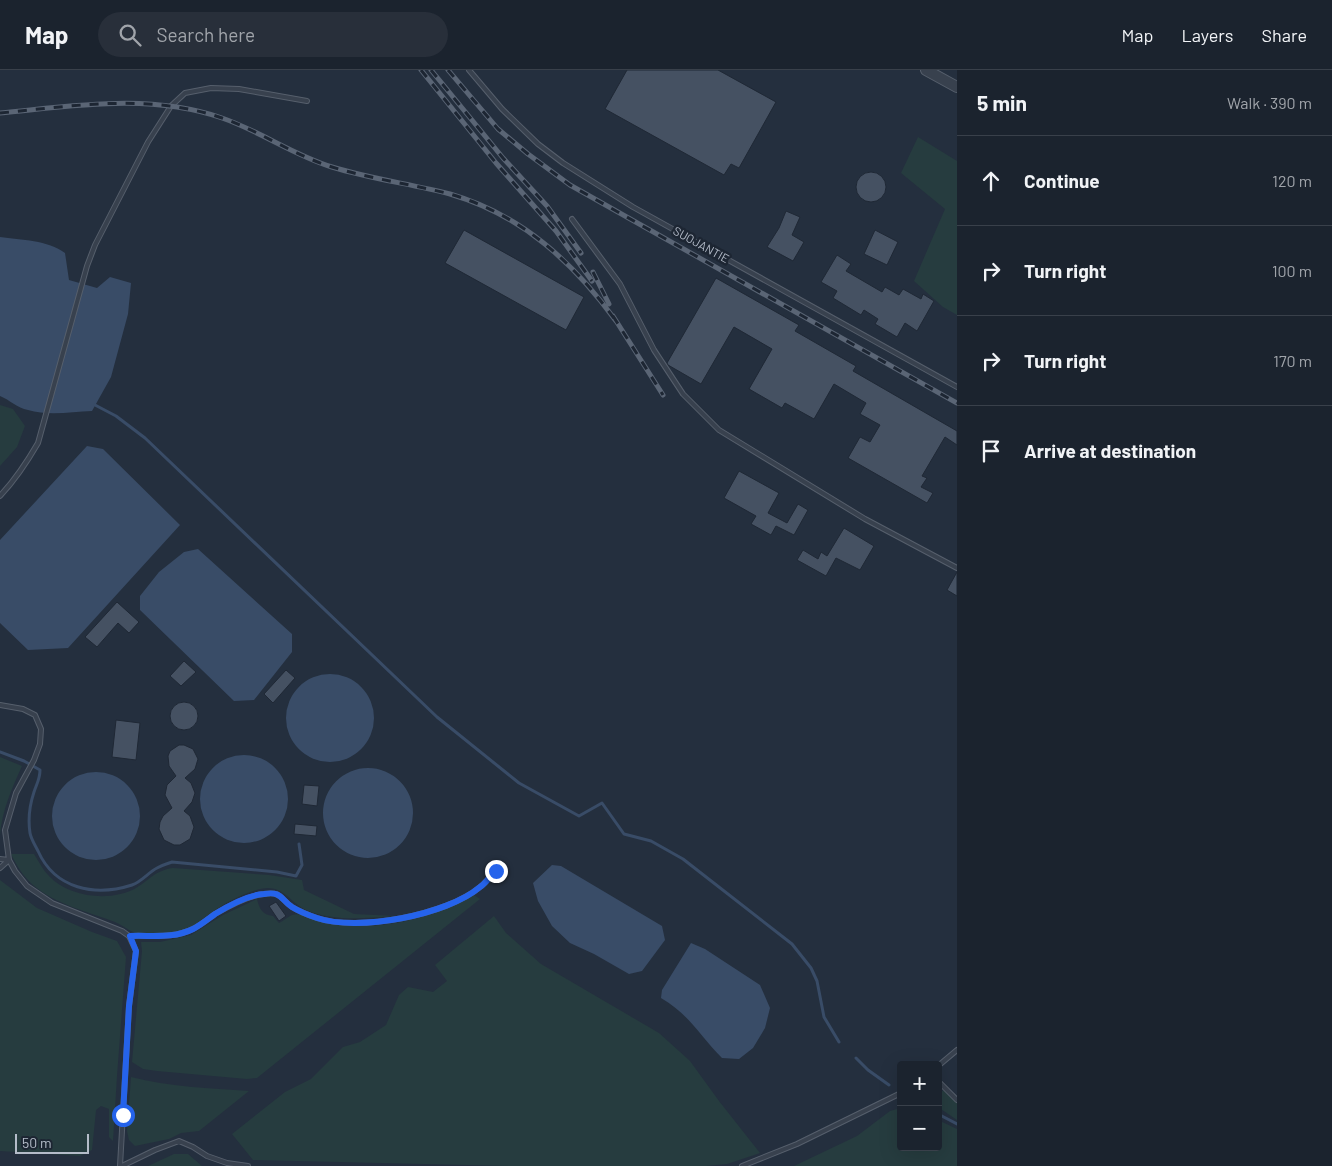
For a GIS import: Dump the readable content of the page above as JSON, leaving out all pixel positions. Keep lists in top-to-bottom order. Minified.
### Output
{"streets":{"lane":["SUOJANTIE"]},"scale_bar":"50 m","page":{"header":"Map","search":"Search here","nav":["Map","Layers","Share"],"heading":["5 min","Walk · 390 m"],"list":[["Continue","120 m"],["Turn right","100 m"],["Turn right","170 m"],"Arrive at destination"],"map_buttons":["+","−"],"scale":"50 m"}}
